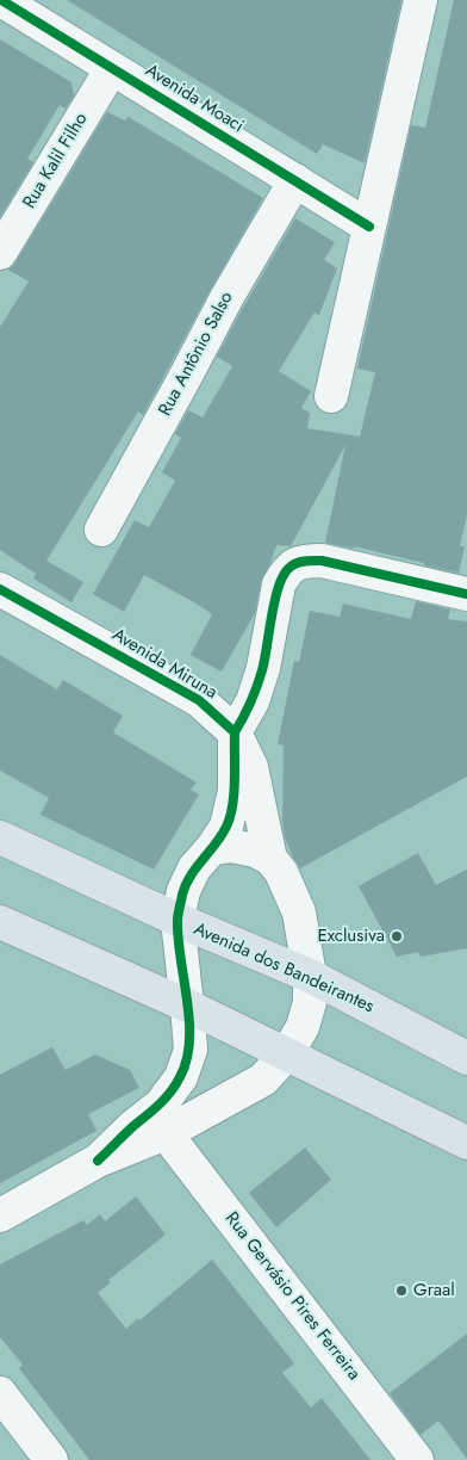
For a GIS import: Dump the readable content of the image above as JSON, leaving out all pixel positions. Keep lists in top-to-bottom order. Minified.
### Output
{"streets":{"highway":["Avenida dos Bandeirantes"],"street":["Avenida Moaci","Rua Kalil Filho","Rua Antônio Salso","Avenida Miruna","Rua Gervásio Pires Ferreira"]},"crossings":[["Avenida Moaci","Rua Kalil Filho"],["Avenida Moaci","Rua Antônio Salso"]],"places":["Exclusiva","Graal"]}
